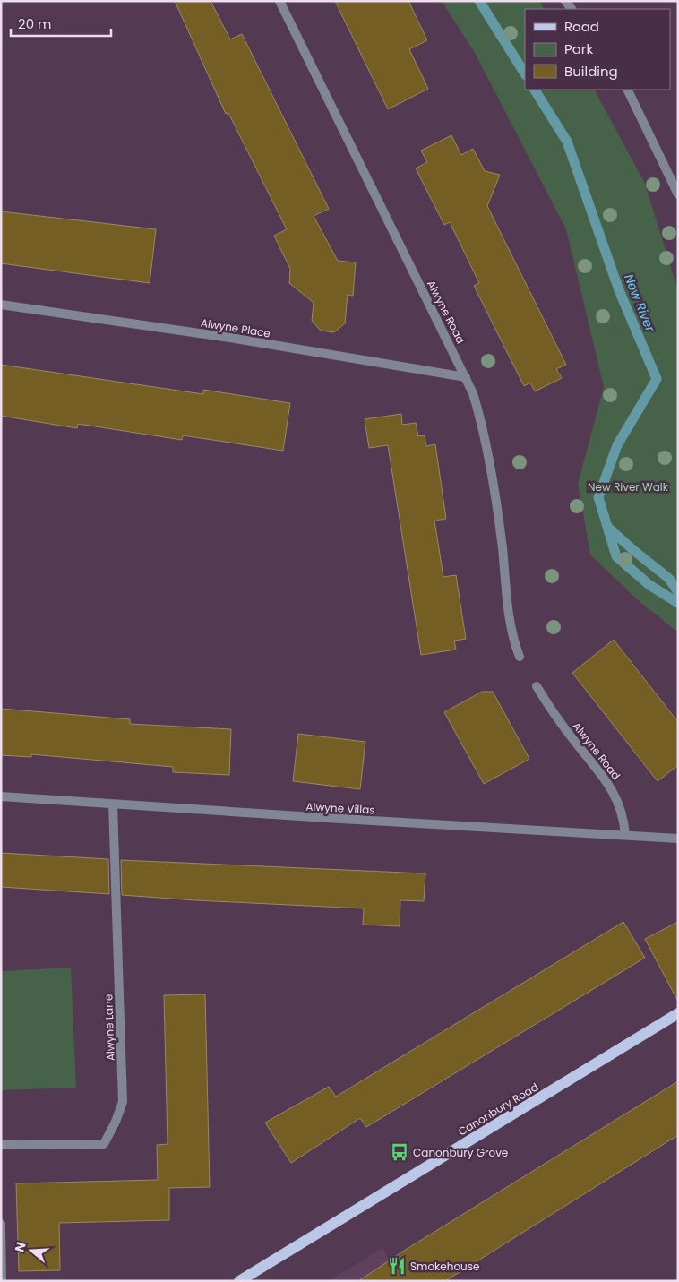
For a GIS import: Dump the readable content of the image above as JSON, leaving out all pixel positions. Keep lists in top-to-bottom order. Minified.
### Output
{"streets":{"main road":["Canonbury Road"],"street":["Alwyne Road","Alwyne Place","Alwyne Villas","Alwyne Lane"]},"crossings":[["Alwyne Road","Alwyne Place"],["Alwyne Road","Alwyne Villas"],["Alwyne Villas","Alwyne Lane"]],"water":["New River"],"parks":["New River Walk"],"places":{"bus stop":["Canonbury Grove"],"restaurant":["Smokehouse"]},"legend":["Road","Park","Building"],"scale_bar":"20 m","north":"left"}
